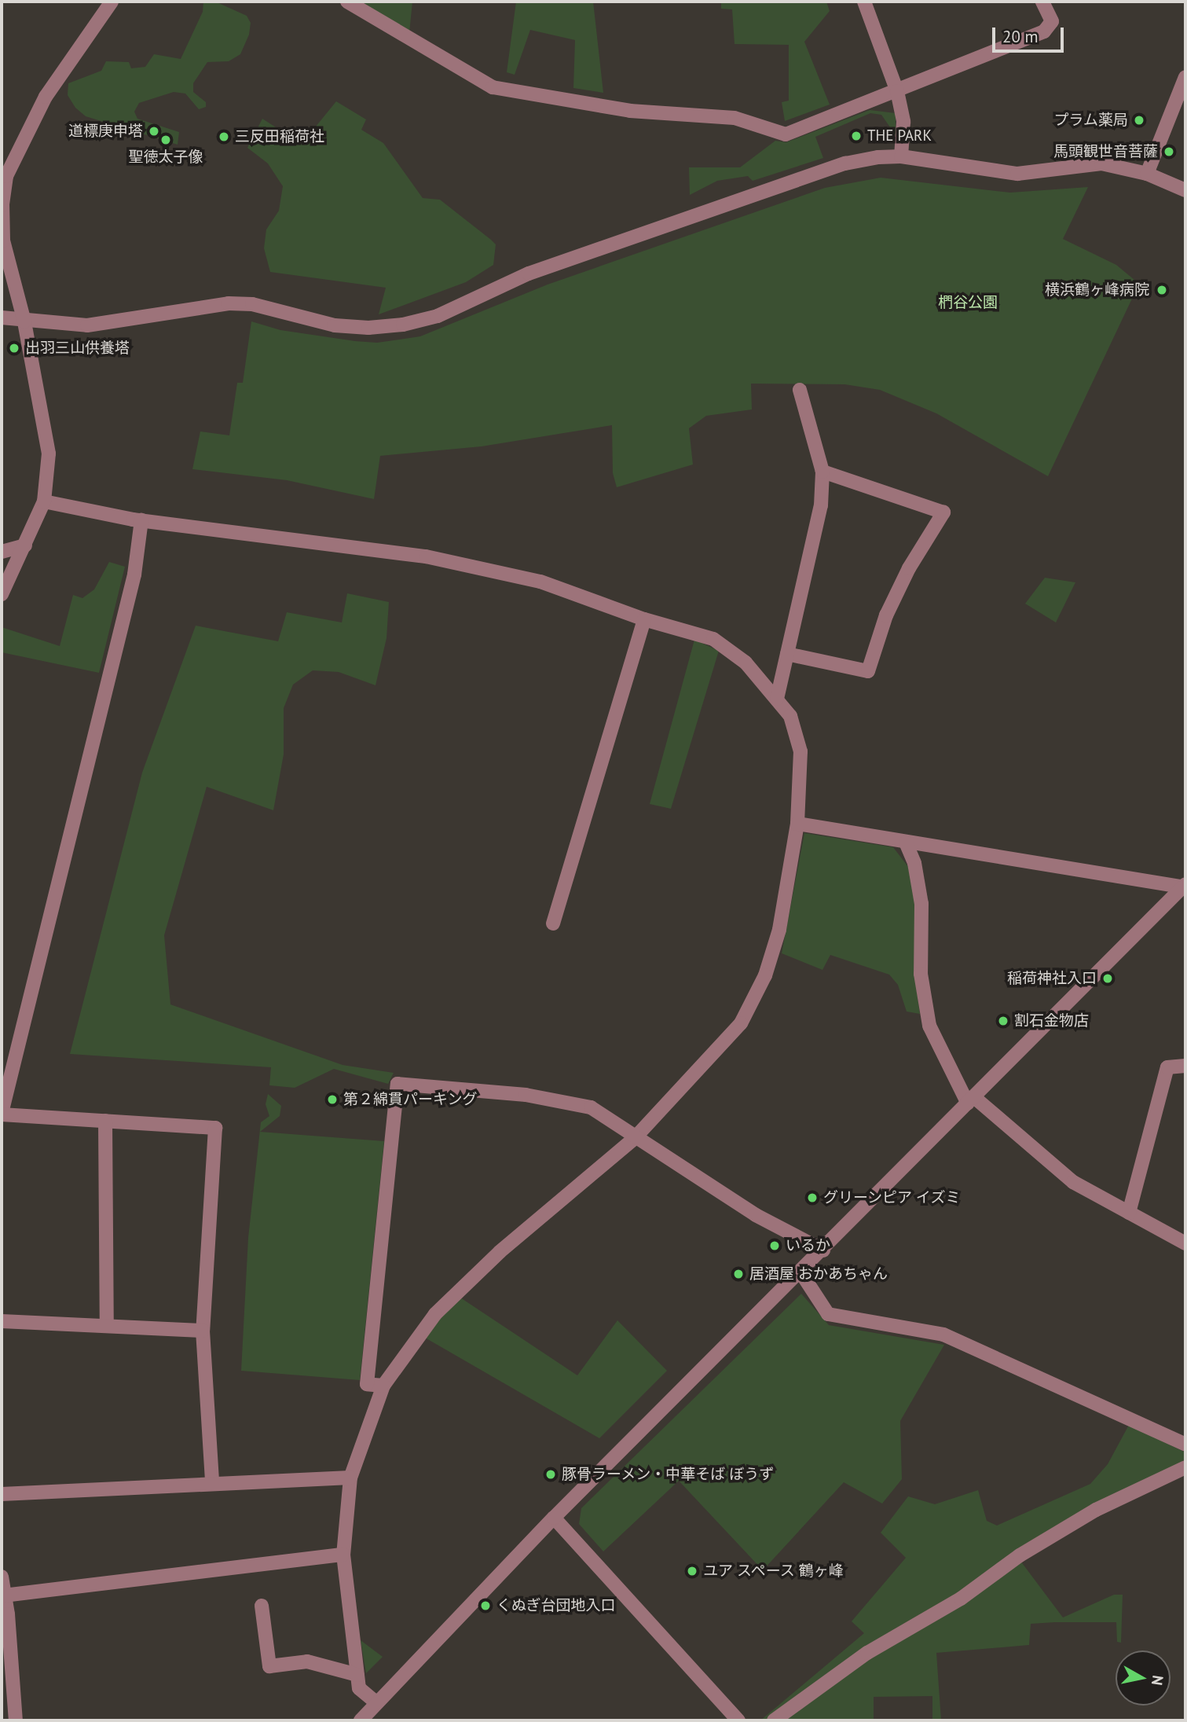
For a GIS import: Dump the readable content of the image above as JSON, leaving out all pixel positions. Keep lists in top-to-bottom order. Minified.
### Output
{"parks":["椚谷公園"],"places":["プラム薬局","道標庚申塔","THE PARK","三反田稲荷社","聖徳太子像","馬頭観世音菩薩","横浜鶴ヶ峰病院","出羽三山供養塔","稲荷神社入口","割石金物店","第２綿貫パーキング","グリーンピア イズミ","いるか","居酒屋 おかあちゃん","豚骨ラーメン・中華そば ぼうず","ユア スペース 鶴ヶ峰","くぬぎ台団地入口"],"scale_bar":"20 m","north":"right"}
